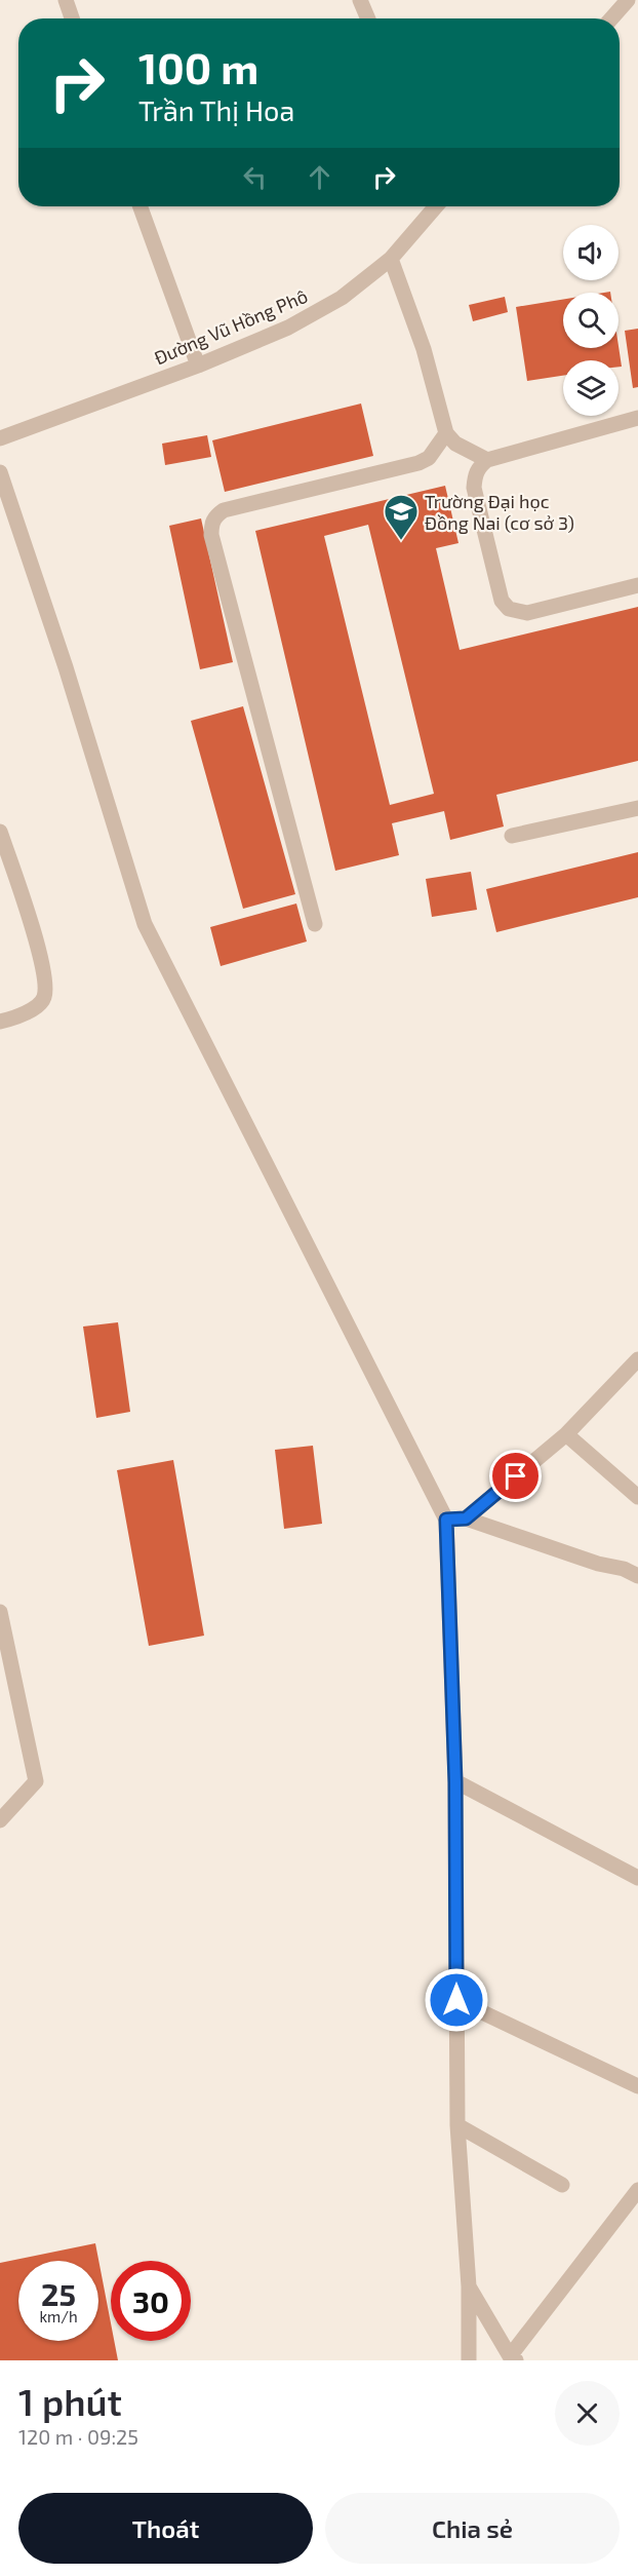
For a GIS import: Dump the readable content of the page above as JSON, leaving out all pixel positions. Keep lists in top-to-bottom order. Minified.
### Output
{"streets":{"street":["Đường Vũ Hồng Phô"]},"places":{"school or university":["Trường Đại học Đồng Nai (cơ sở 3)"]},"page":{"turn":["100 m","Trần Thị Hoa"],"speed":"25 km/h","limit":"30","heading":["1 phút","120 m · 09:25"],"buttons":["Thoát","Chia sẻ"]}}
